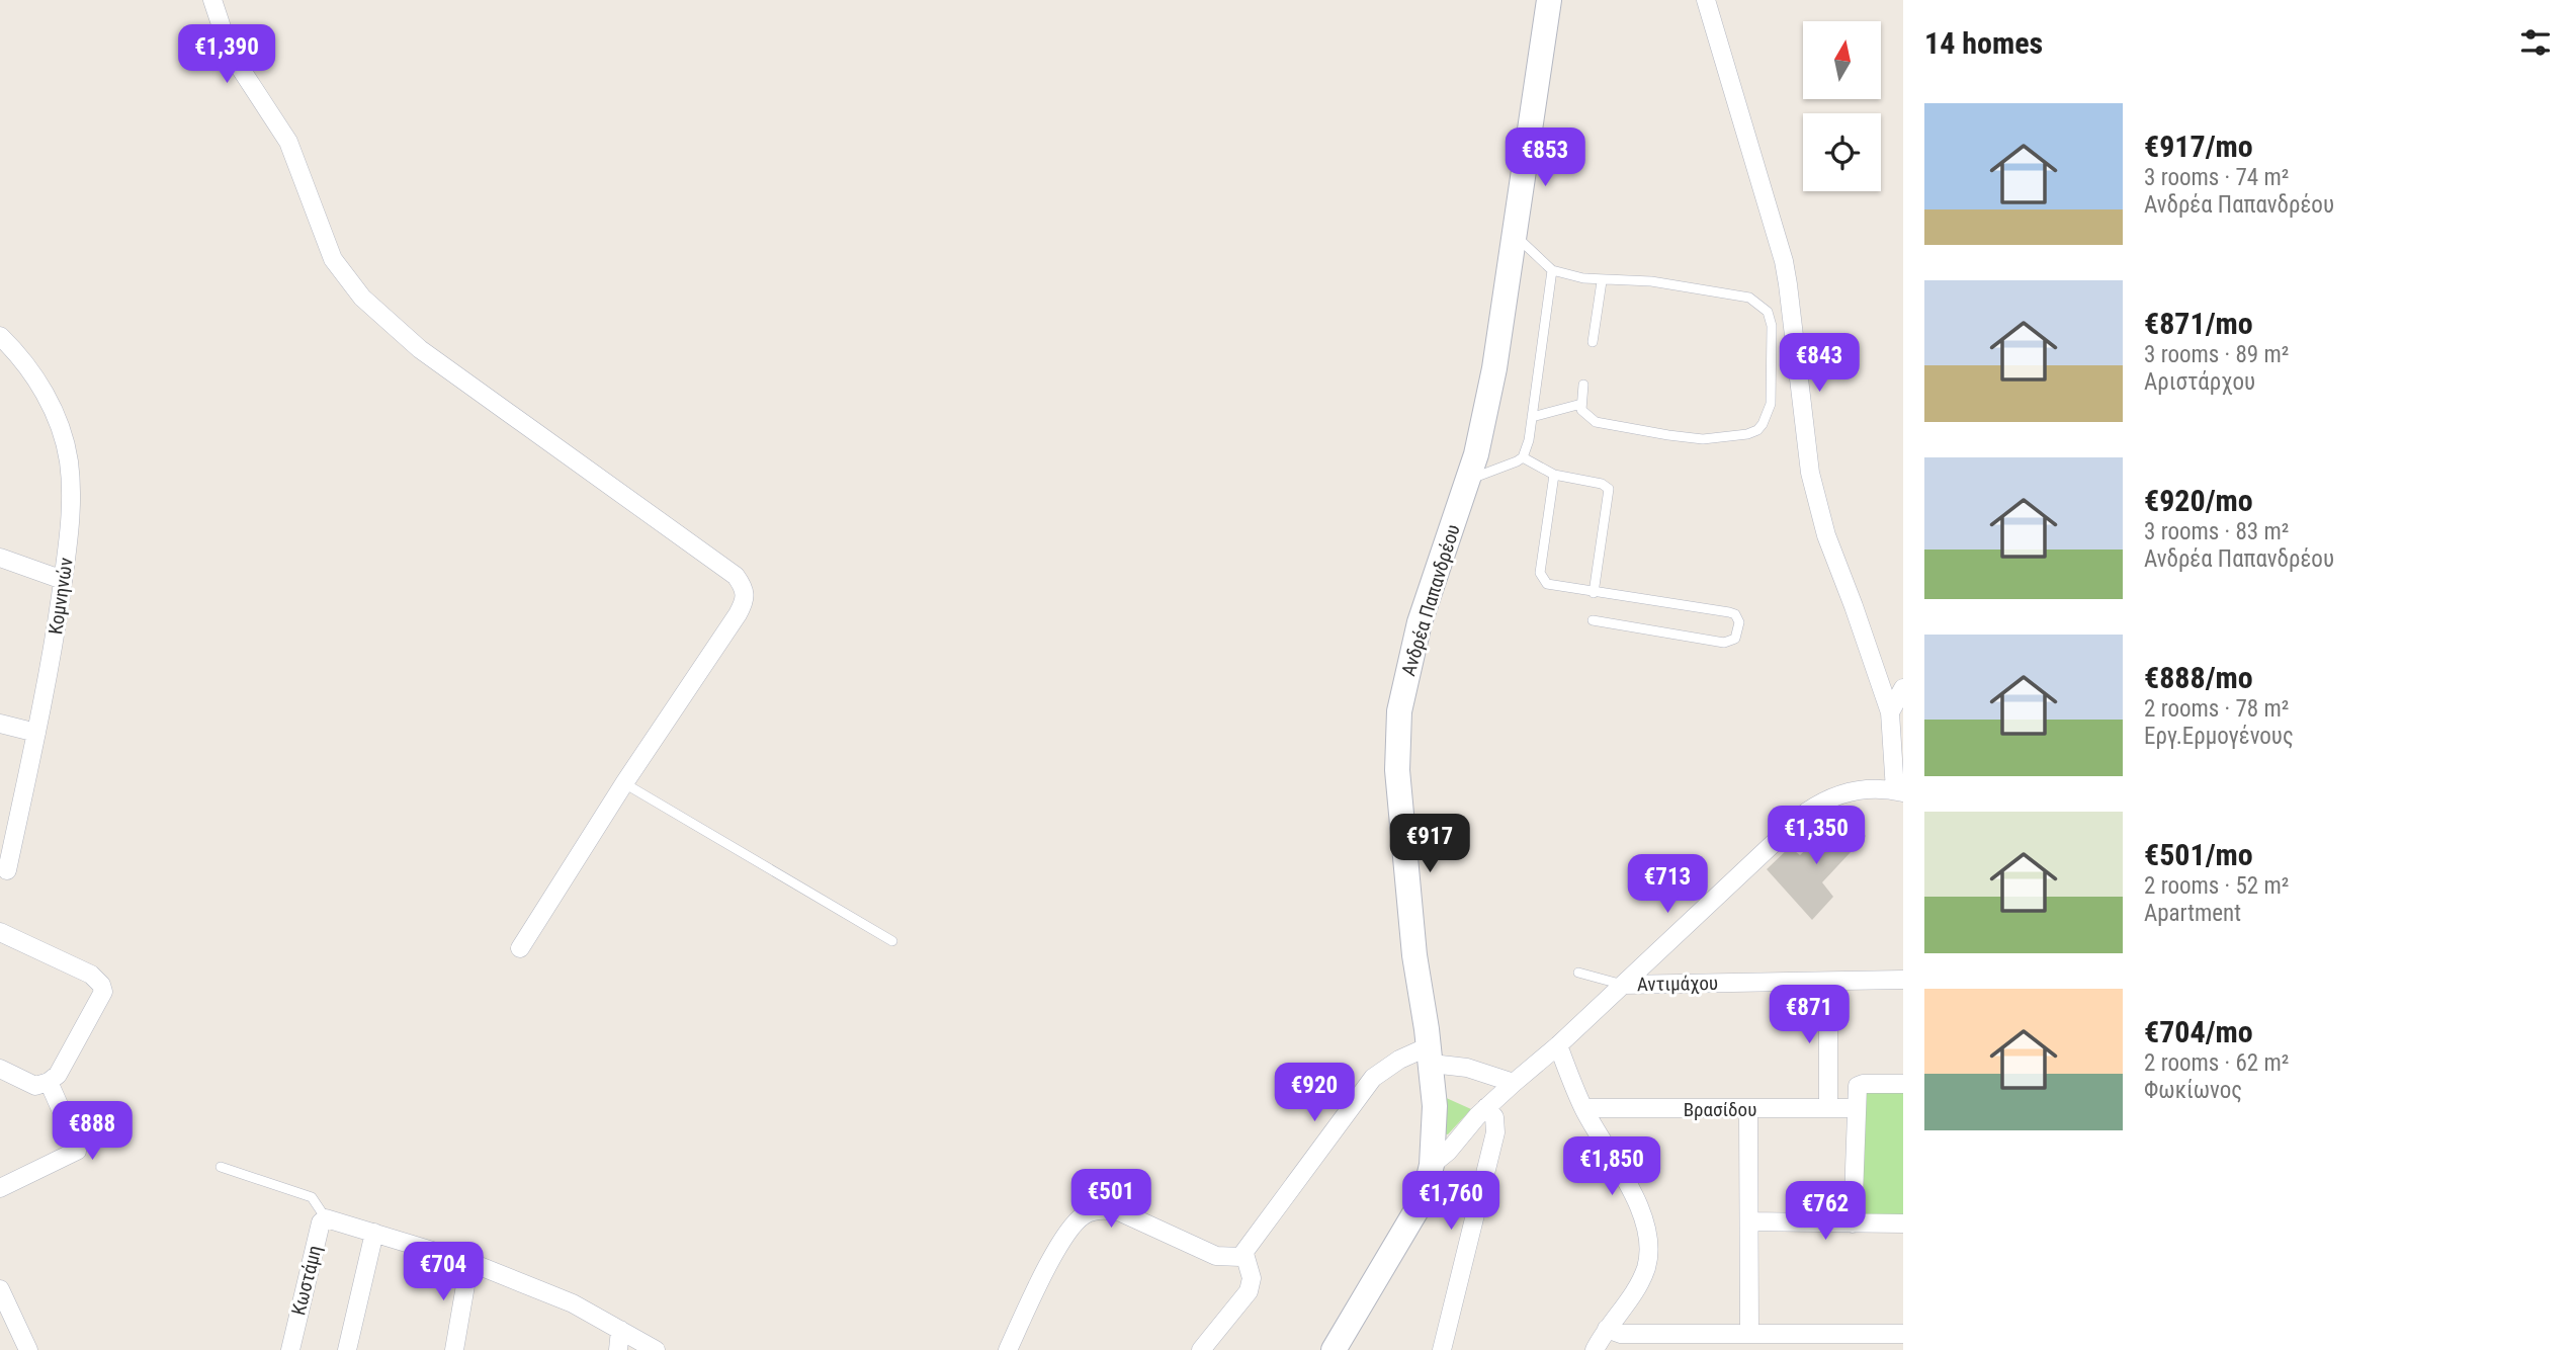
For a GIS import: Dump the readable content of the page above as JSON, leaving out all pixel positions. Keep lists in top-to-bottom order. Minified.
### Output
{"streets":{"main road":["Ανδρέα Παπανδρέου"],"street":["Κομνηνών","Αντιμάχου","Βρασίδου","Κωστάμη"]},"north":"top","page":{"heading":"14 homes","price":["€1,390","€853","€843","€1,350","€917","€713","€871","€920","€888","€1,850","€501","€1,760","€762","€704"],"list":[{"name":"€917/mo","note":"3 rooms · 74 m² · Ανδρέα Παπανδρέου"},{"name":"€871/mo","note":"3 rooms · 89 m² · Αριστάρχου"},{"name":"€920/mo","note":"3 rooms · 83 m² · Ανδρέα Παπανδρέου"},{"name":"€888/mo","note":"2 rooms · 78 m² · Εργ.Ερμογένους"},{"name":"€501/mo","note":"2 rooms · 52 m² · Apartment"},{"name":"€704/mo","note":"2 rooms · 62 m² · Φωκίωνος"}]}}
